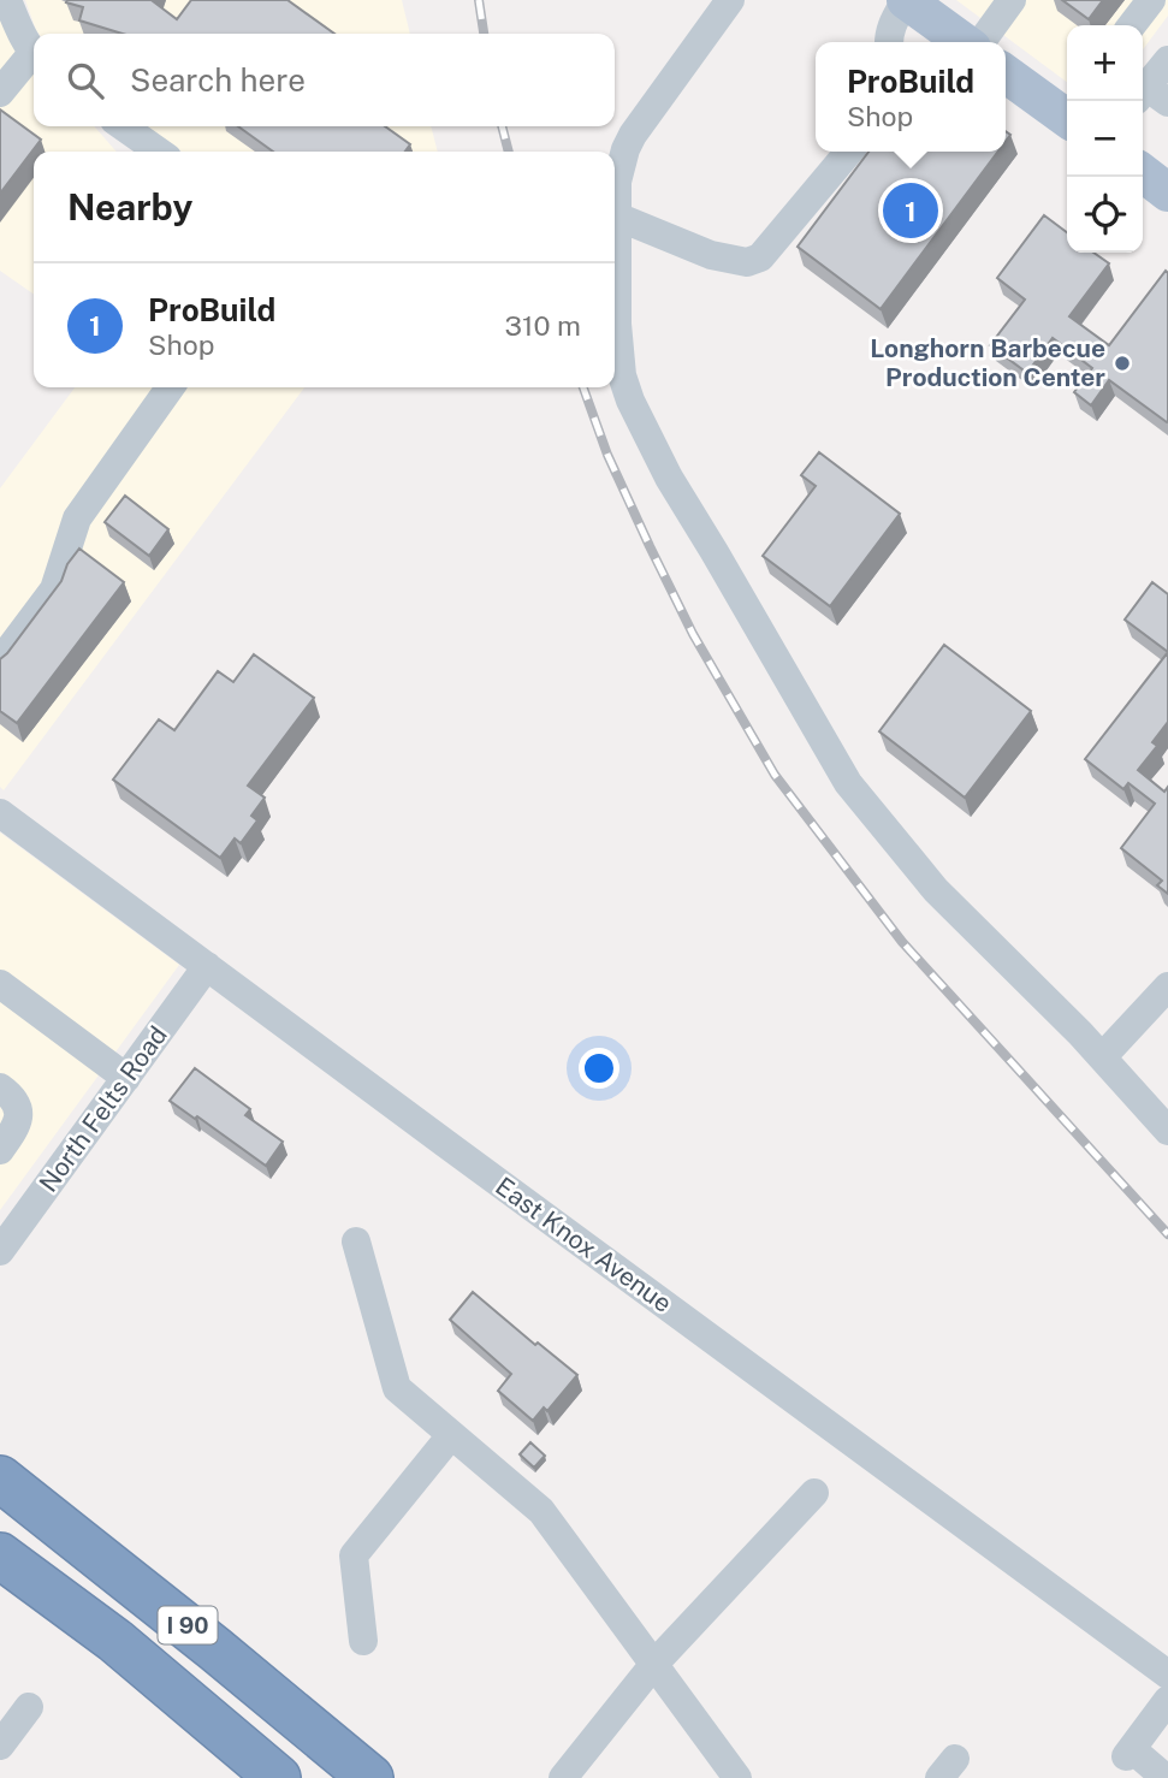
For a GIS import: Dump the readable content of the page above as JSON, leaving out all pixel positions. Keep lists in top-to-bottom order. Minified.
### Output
{"streets":{"highway":["I 90"],"street":["North Felts Road","East Knox Avenue"]},"crossings":[["North Felts Road","East Knox Avenue"]],"places":["Longhorn Barbecue Production Center"],"page":{"map_buttons":["+","−"],"search":"Search here","popup":["ProBuild","Shop"],"heading":"Nearby","pins":"1","list":[{"mark":"1","name":"ProBuild","note":"Shop","value":"310 m"}]}}
